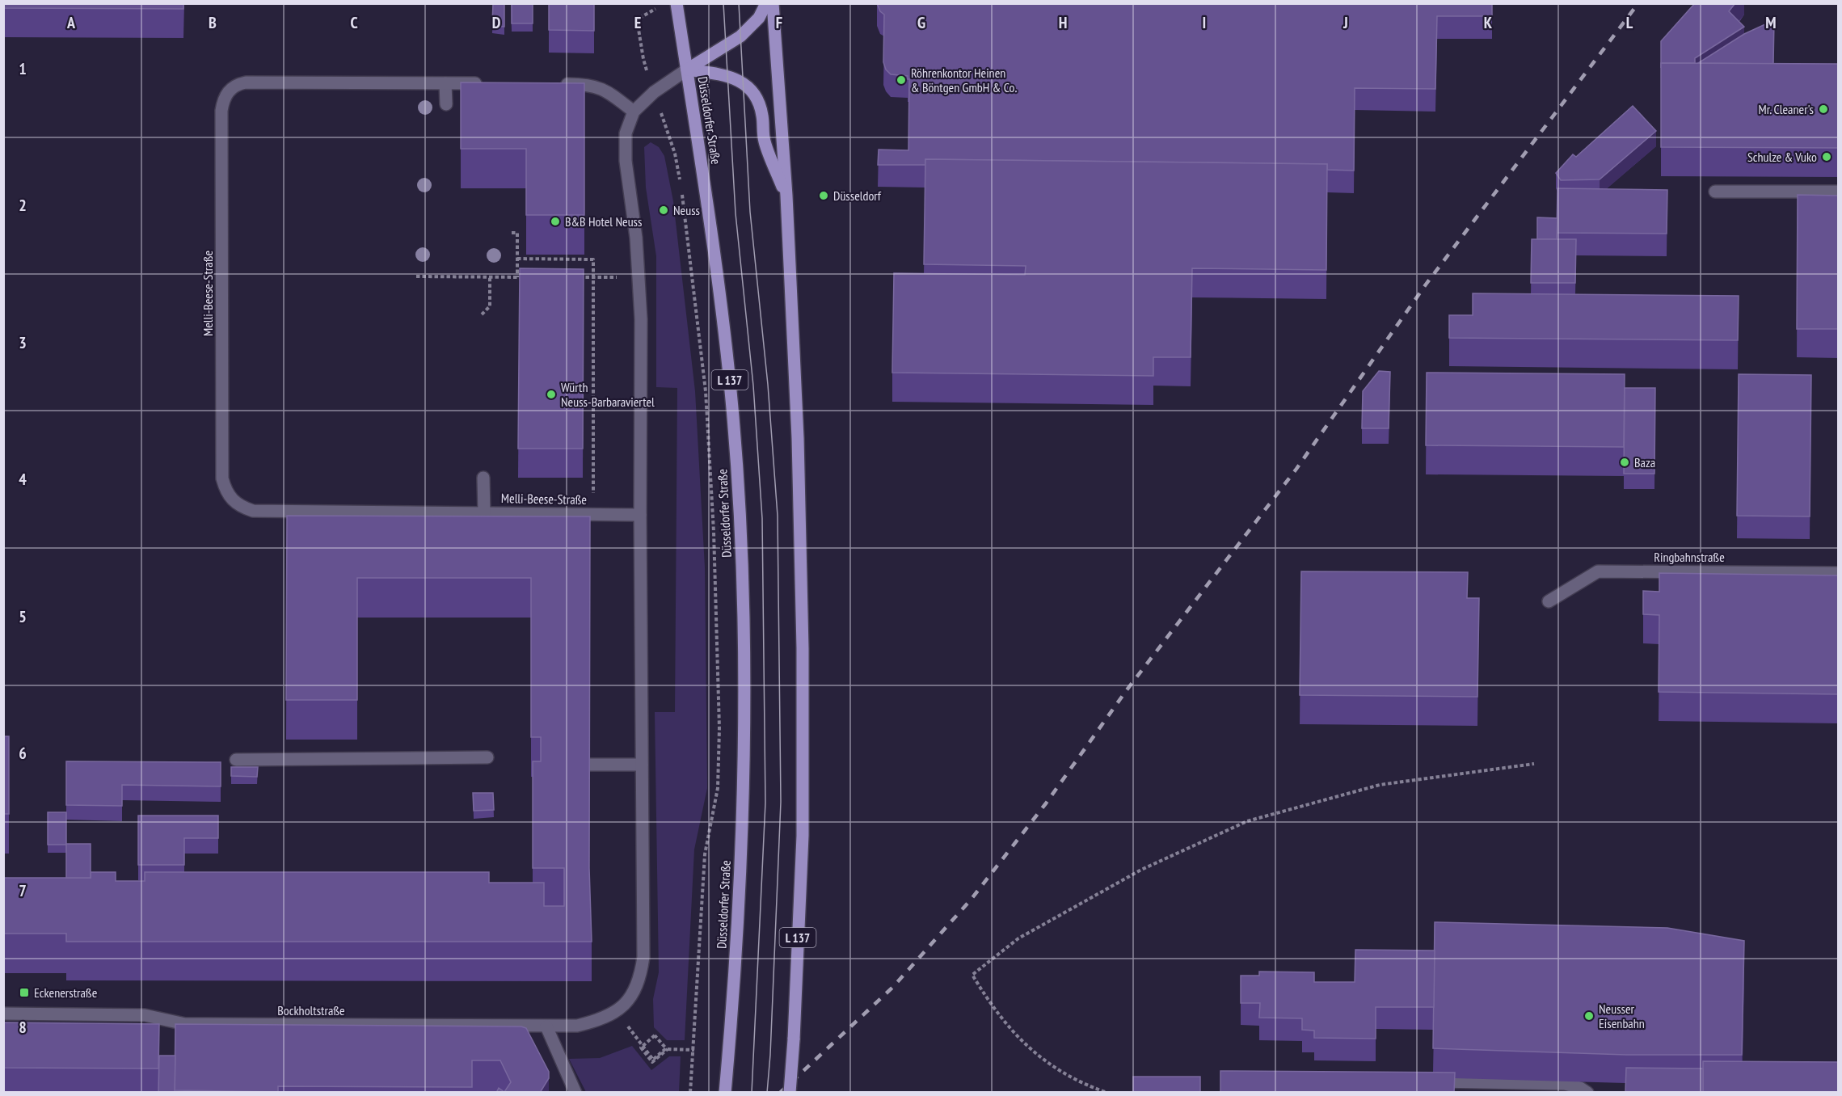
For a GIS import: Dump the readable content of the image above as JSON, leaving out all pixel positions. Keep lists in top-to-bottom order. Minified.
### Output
{"streets":{"main road":["Düsseldorfer Straße","L 137"],"street":["Melli-Beese-Straße","Ringbahnstraße","Bockholtstraße"]},"crossings":[["Düsseldorfer Straße","Melli-Beese-Straße"],["Düsseldorfer Straße","L 137"],["Düsseldorfer Straße","Bockholtstraße"]],"places":{"other":["Röhrenkontor Heinen & Böntgen GmbH & Co.","Mr. Cleaner's","Schulze & Vuko","Düsseldorf","Neuss","B&B Hotel Neuss","Würth Neuss-Barbaraviertel","Baza","Neusser Eisenbahn"],"transit":["Eckenerstraße"]},"grid":{"columns":["A","B","C","D","E","F","G","H","I","J","K","L","M"],"rows":["1","2","3","4","5","6","7","8"]}}
